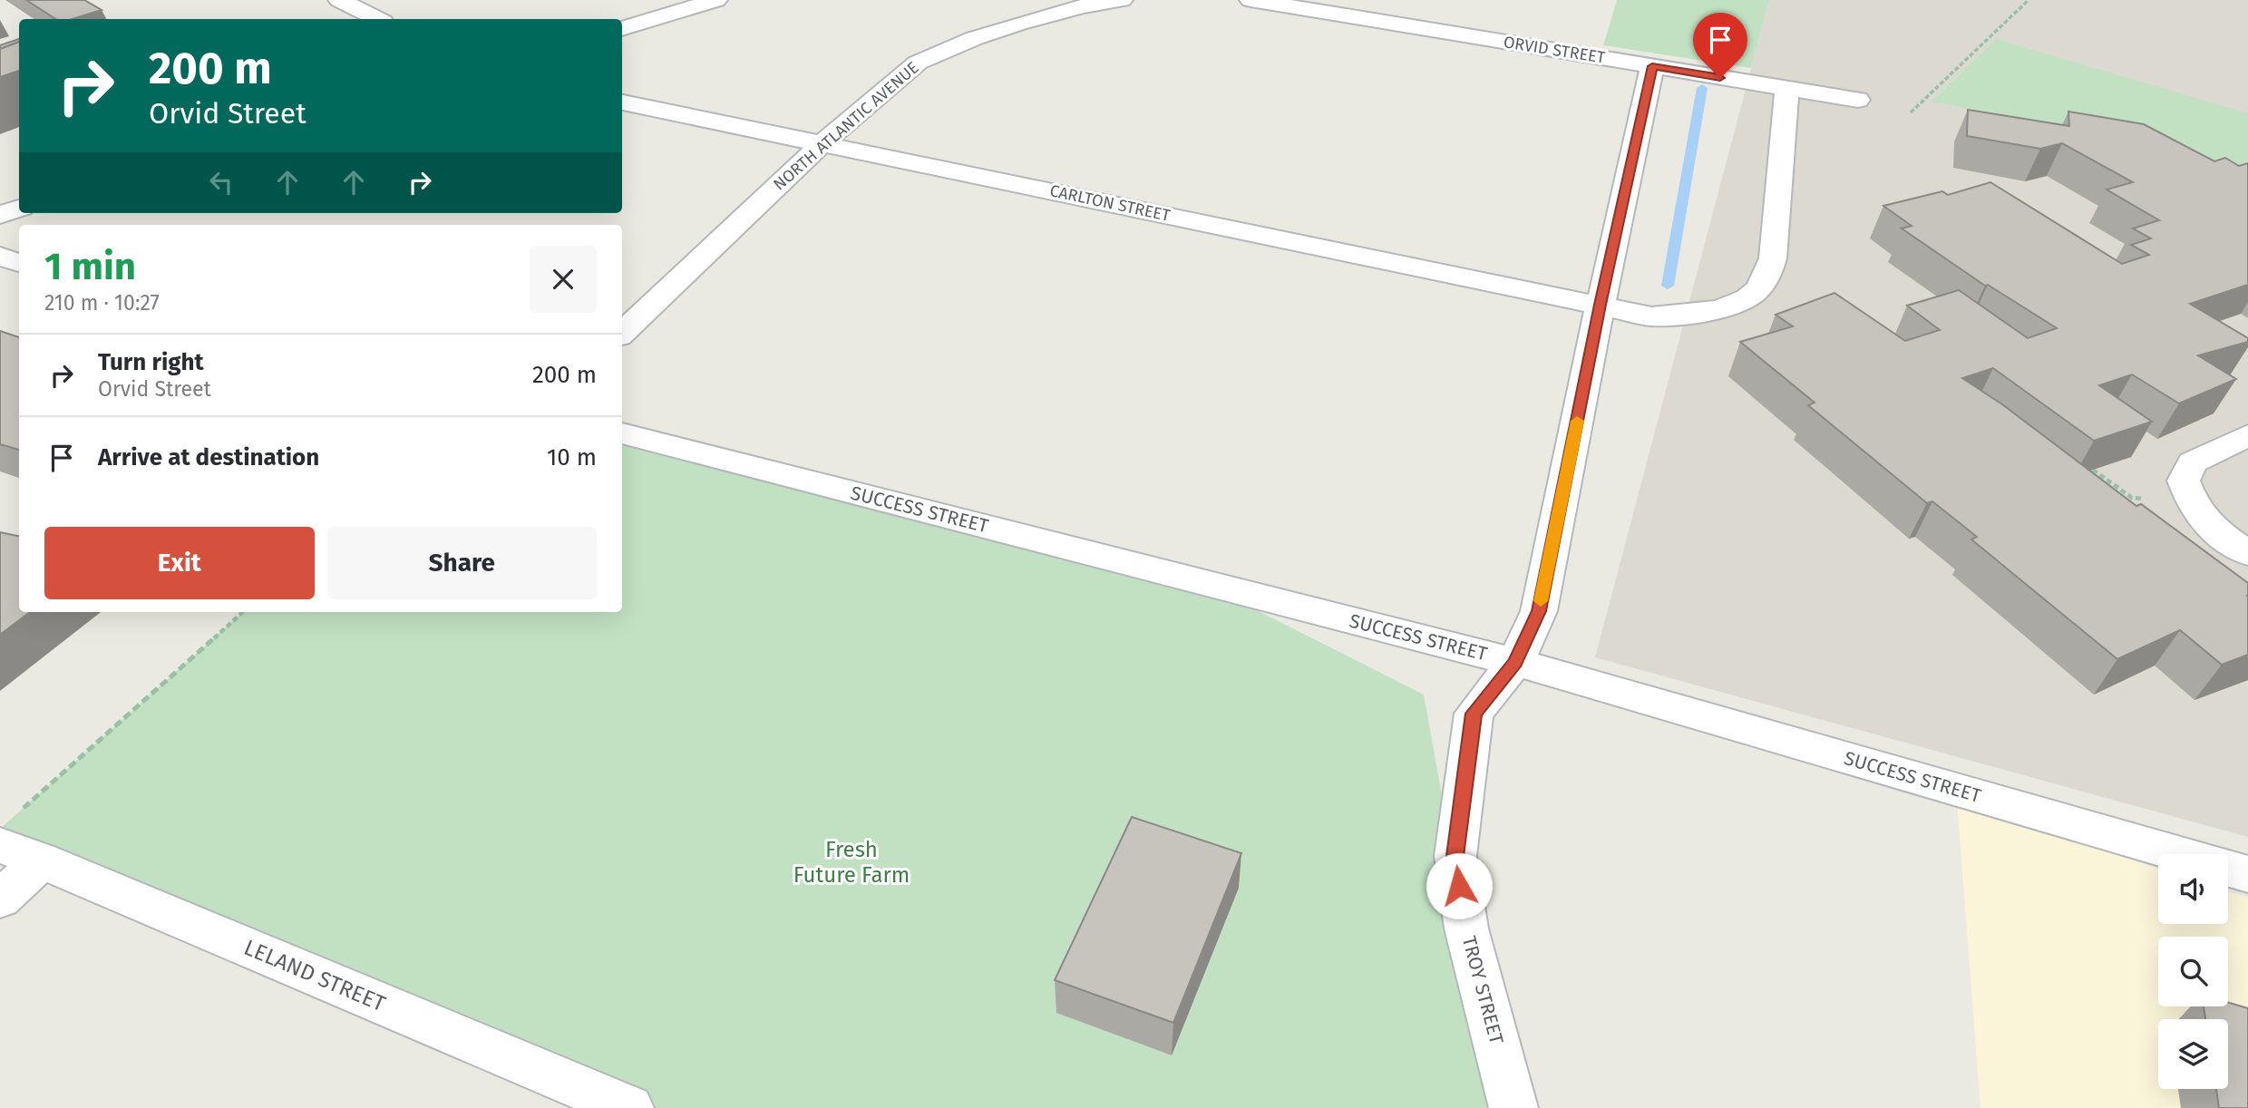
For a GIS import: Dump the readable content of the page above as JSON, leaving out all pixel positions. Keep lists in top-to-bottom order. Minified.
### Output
{"streets":{"street":["ORVID STREET","NORTH ATLANTIC AVENUE","CARLTON STREET","SUCCESS STREET","LELAND STREET","TROY STREET"]},"crossings":[["ORVID STREET","CARLTON STREET"],["ORVID STREET","TROY STREET"],["NORTH ATLANTIC AVENUE","CARLTON STREET"],["CARLTON STREET","TROY STREET"],["SUCCESS STREET","TROY STREET"]],"parks":["Fresh Future Farm"],"page":{"turn":["200 m","Orvid Street"],"heading":["1 min","210 m · 10:27"],"list":[{"name":"Turn right","note":"Orvid Street","value":"200 m"},{"name":"Arrive at destination","value":"10 m"}],"buttons":["Exit","Share"]}}
